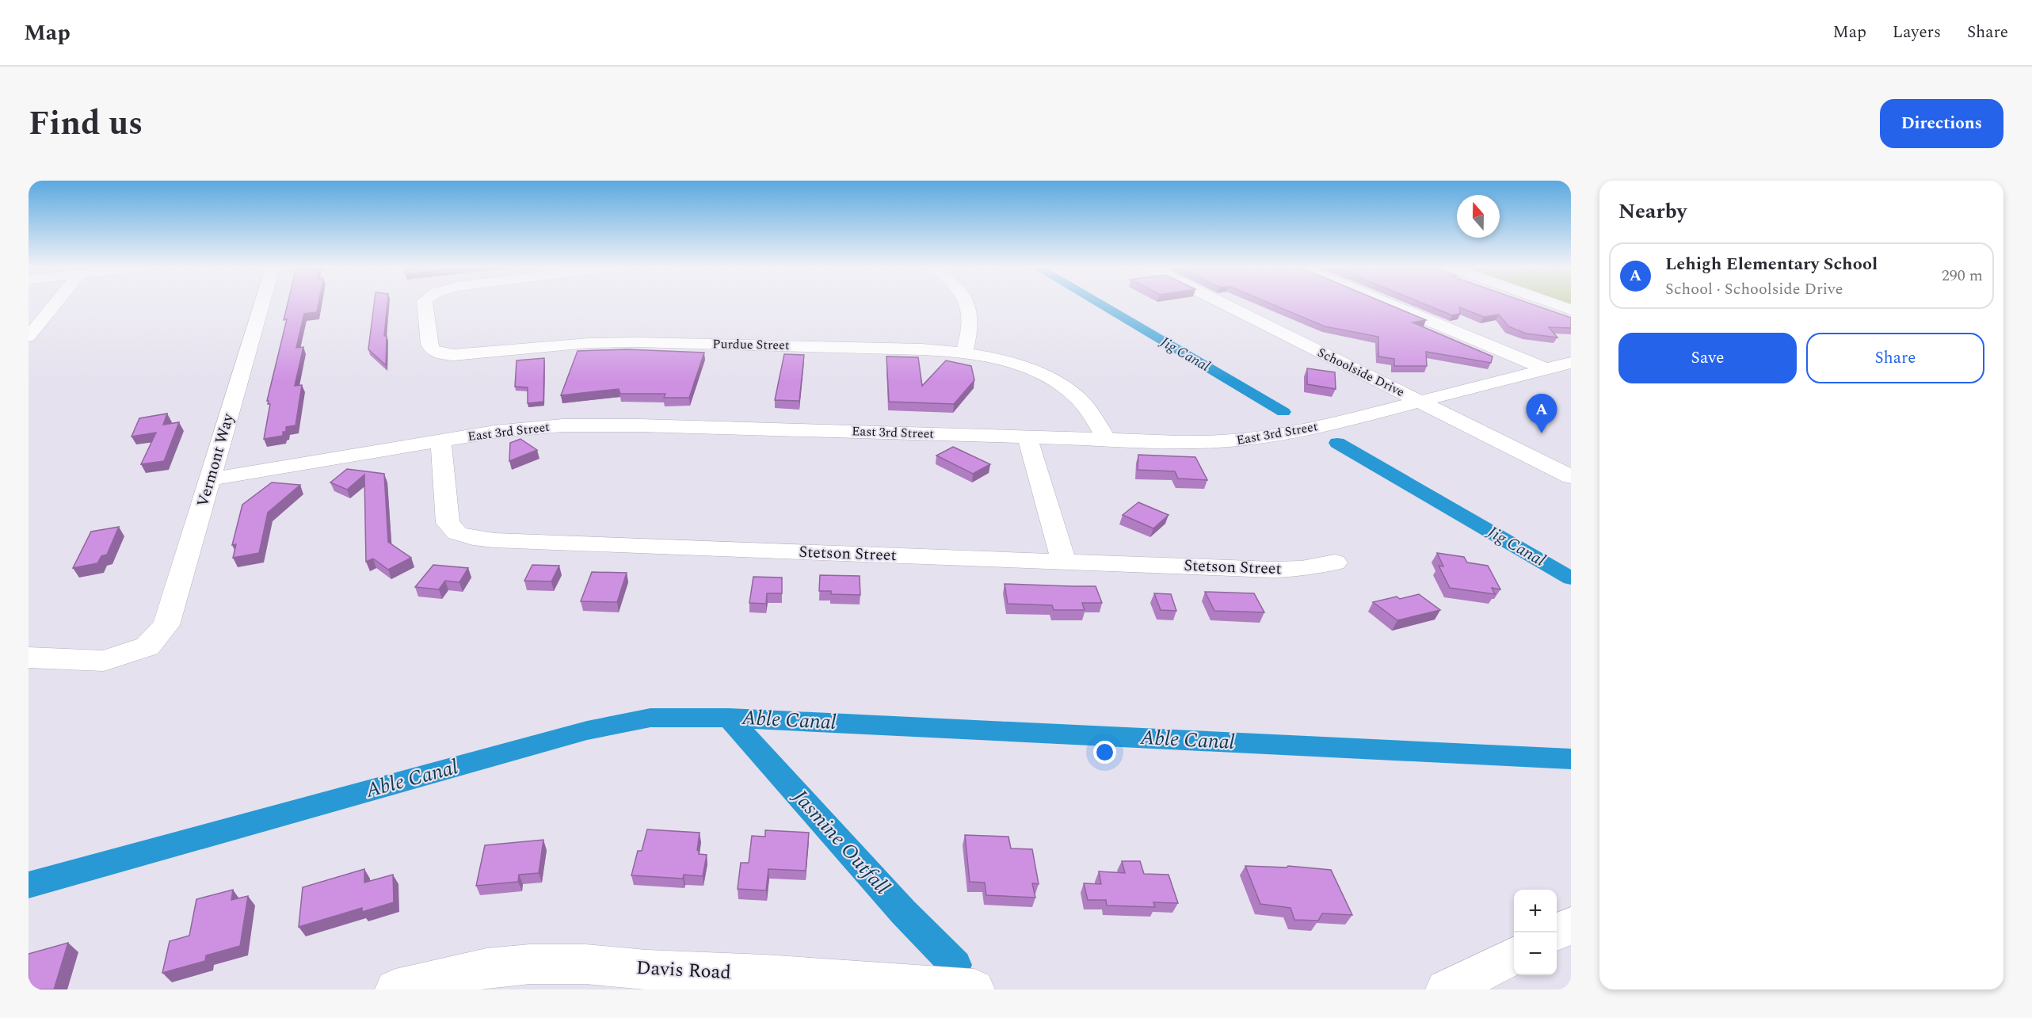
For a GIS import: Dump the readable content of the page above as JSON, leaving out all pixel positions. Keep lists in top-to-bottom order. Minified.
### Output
{"streets":{"street":["Purdue Street","Schoolside Drive","East 3rd Street","Vermont Way","Stetson Street","Davis Road"]},"crossings":[["Purdue Street","East 3rd Street"],["Schoolside Drive","East 3rd Street"],["East 3rd Street","Vermont Way"],["East 3rd Street","Stetson Street"]],"water":["Jig Canal","Able Canal","Jasmine Outfall"],"north":"top","page":{"header":"Map","nav":["Map","Layers","Share"],"title":"Find us","buttons":["Directions",["Save","Share"]],"heading":"Nearby","list":[{"mark":"A","name":"Lehigh Elementary School","note":"School · Schoolside Drive","value":"290 m"}],"pins":"A","map_buttons":["+","−"]}}
